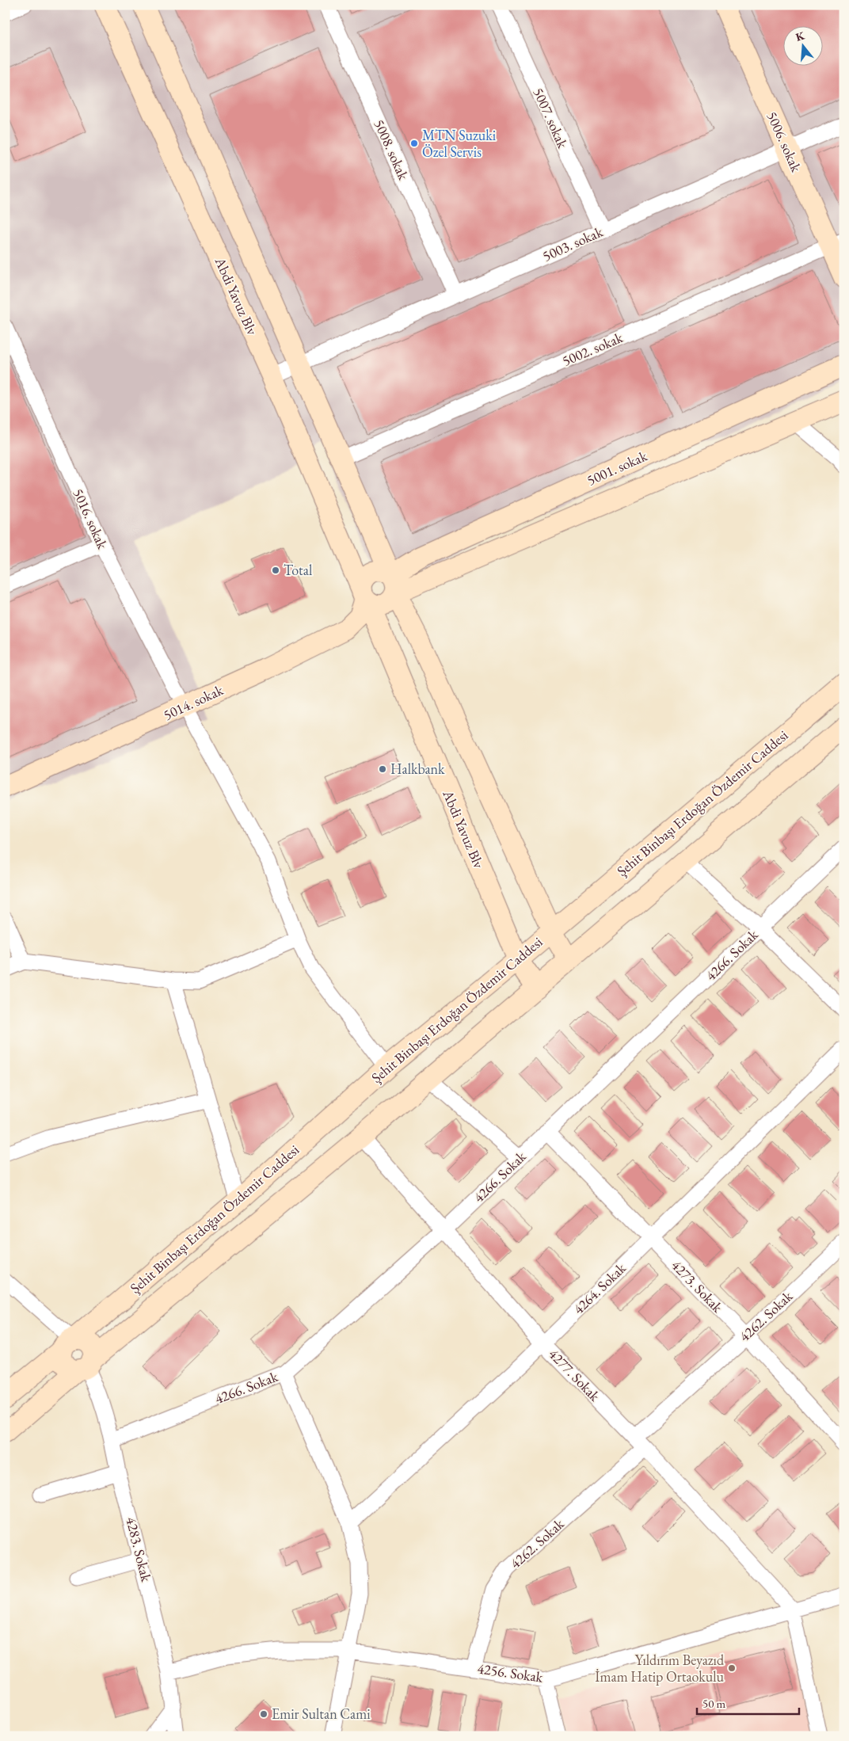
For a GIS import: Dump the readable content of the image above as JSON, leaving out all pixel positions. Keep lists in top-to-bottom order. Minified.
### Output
{"streets":{"main road":["5006. sokak","Abdi Yavuz Blv","5001. sokak","5014. sokak","Şehit Binbaşı Erdoğan Özdemir Caddesi"],"street":["5007. sokak","5008. sokak","5003. sokak","5002. sokak","5016. sokak","4266. Sokak","4273. Sokak","4264. Sokak","4262. Sokak","4277. Sokak","4283. Sokak","4256. Sokak"]},"crossings":[["5007. sokak","5003. sokak"],["5006. sokak","5003. sokak"],["5006. sokak","5002. sokak"],["5008. sokak","5003. sokak"],["5003. sokak","Abdi Yavuz Blv"],["Abdi Yavuz Blv","5001. sokak"],["Abdi Yavuz Blv","5014. sokak"],["Abdi Yavuz Blv","Şehit Binbaşı Erdoğan Özdemir Caddesi"],["5001. sokak","5014. sokak"],["5016. sokak","5014. sokak"],["5016. sokak","Şehit Binbaşı Erdoğan Özdemir Caddesi"],["Şehit Binbaşı Erdoğan Özdemir Caddesi","4277. Sokak"],["Şehit Binbaşı Erdoğan Özdemir Caddesi","4283. Sokak"],["4266. Sokak","4273. Sokak"],["4266. Sokak","4277. Sokak"],["4266. Sokak","4283. Sokak"],["4273. Sokak","4264. Sokak"],["4273. Sokak","4262. Sokak"],["4264. Sokak","4277. Sokak"],["4262. Sokak","4277. Sokak"],["4262. Sokak","4256. Sokak"],["4277. Sokak","4256. Sokak"],["4283. Sokak","4256. Sokak"]],"places":["MTN Suzuki Özel Servis","Total","Halkbank","Yıldırım Beyazıd İmam Hatip Ortaokulu","Emir Sultan Cami"],"scale_bar":"50 m","north":"top"}
